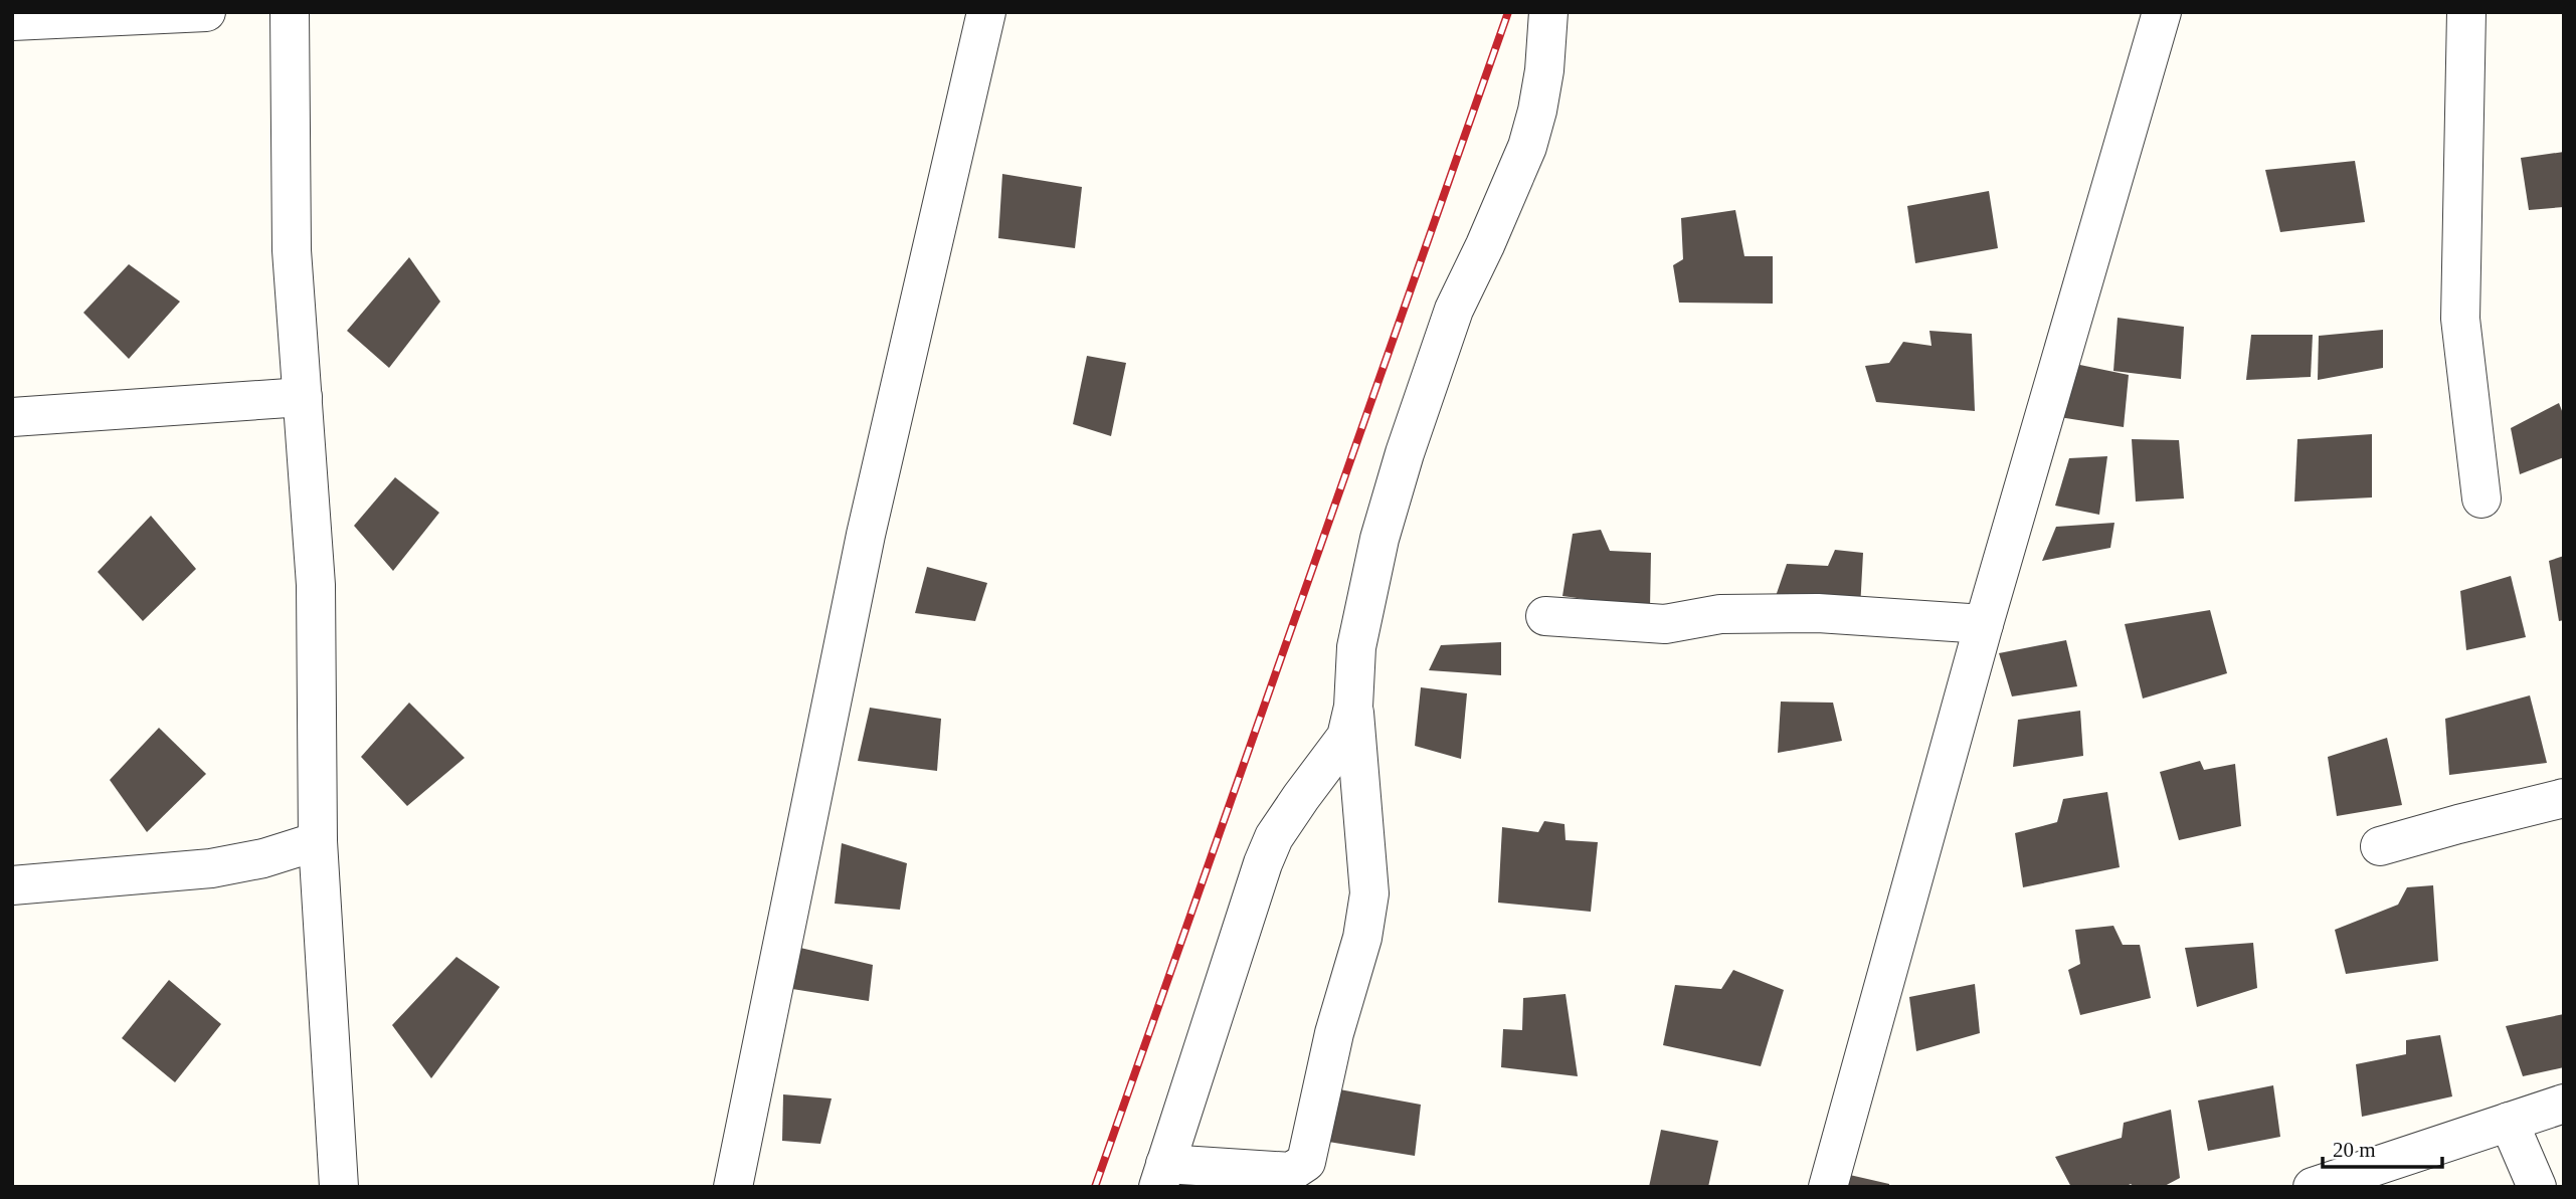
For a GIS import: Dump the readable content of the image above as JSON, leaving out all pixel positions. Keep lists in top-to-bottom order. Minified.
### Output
{"scale_bar":"20 m"}
